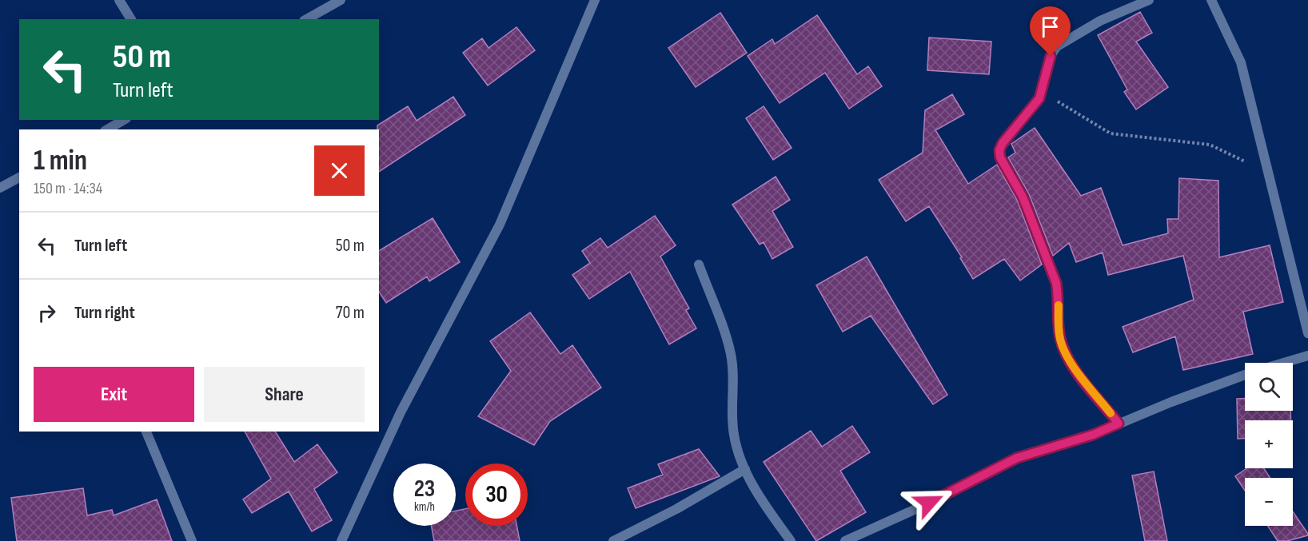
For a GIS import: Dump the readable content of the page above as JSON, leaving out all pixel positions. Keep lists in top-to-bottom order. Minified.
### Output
{"page":{"turn":["50 m","Turn left"],"heading":["1 min","150 m · 14:34"],"list":[{"name":"Turn left","value":"50 m"},{"name":"Turn right","value":"70 m"}],"buttons":["Exit","Share"],"map_buttons":["+","−"],"speed":"23 km/h","limit":"30"}}
